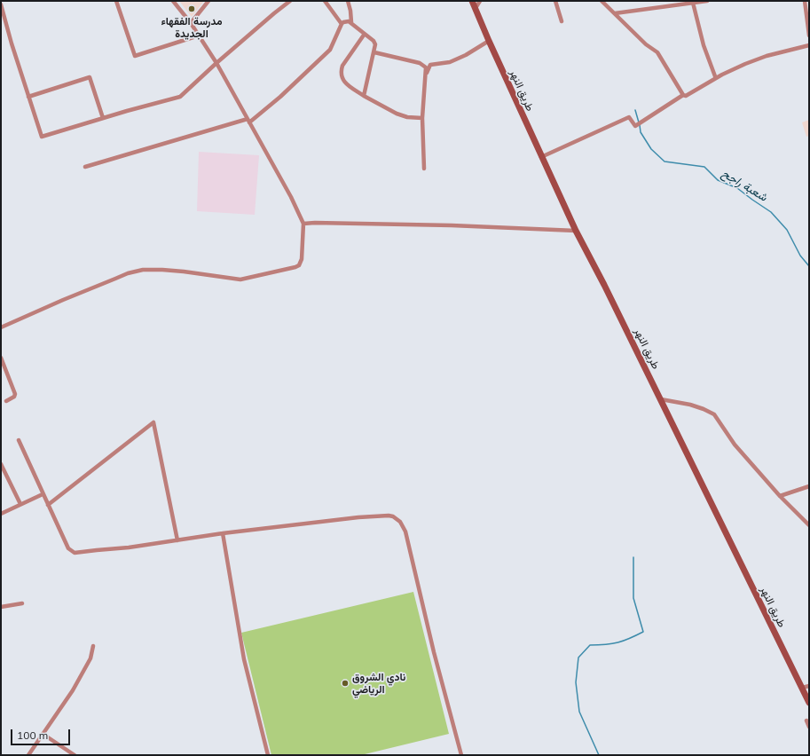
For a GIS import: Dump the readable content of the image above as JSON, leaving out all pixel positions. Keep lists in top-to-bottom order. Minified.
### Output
{"streets":{"main road":["طريق النهر"]},"water":["شعبة راجح"],"places":["مدرسة الفقهاء الجديدة","نادي الشروق الرياضي"],"scale_bar":"100 m"}
